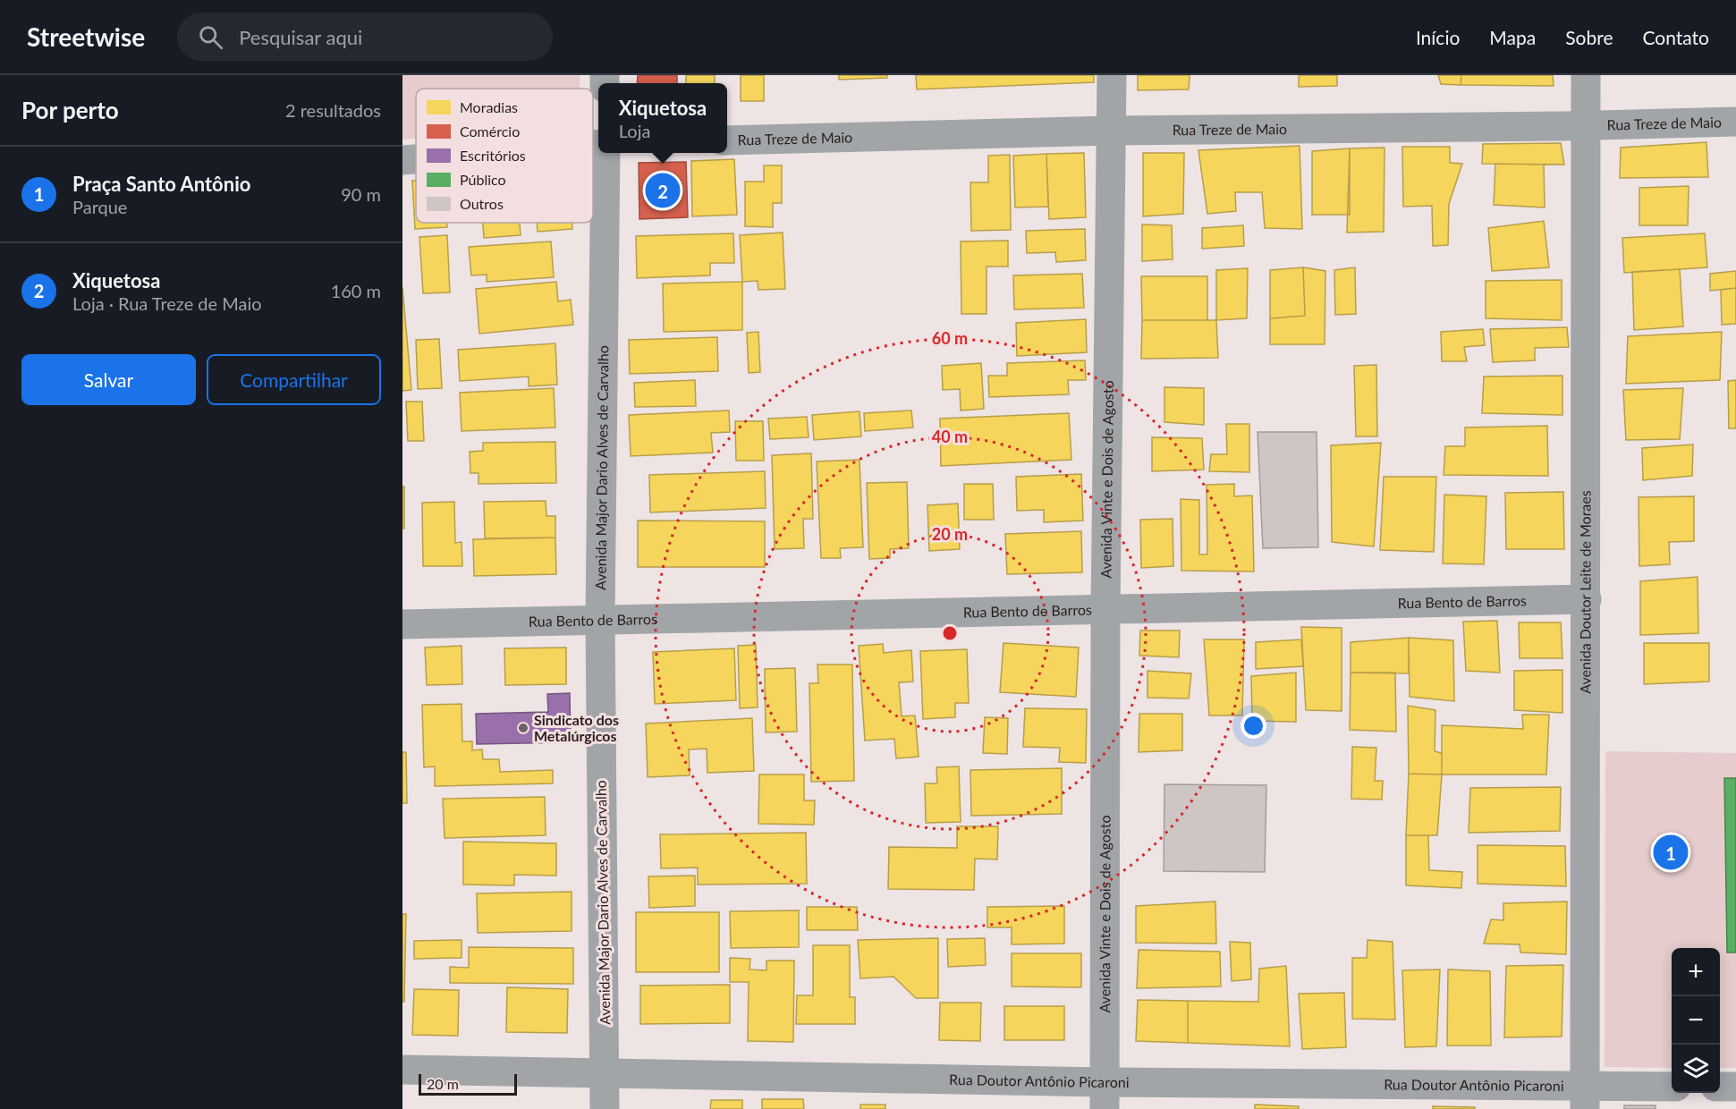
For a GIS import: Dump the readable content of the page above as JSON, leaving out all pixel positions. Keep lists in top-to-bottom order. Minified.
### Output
{"streets":{"street":["Rua Treze de Maio","Avenida Major Dario Alves de Carvalho","Avenida Vinte e Dois de Agosto","Avenida Doutor Leite de Moraes","Rua Bento de Barros","Rua Doutor Antônio Picaroni"]},"crossings":[["Rua Treze de Maio","Avenida Vinte e Dois de Agosto"],["Rua Treze de Maio","Avenida Doutor Leite de Moraes"],["Avenida Major Dario Alves de Carvalho","Rua Bento de Barros"],["Avenida Major Dario Alves de Carvalho","Rua Doutor Antônio Picaroni"],["Avenida Vinte e Dois de Agosto","Rua Bento de Barros"],["Avenida Vinte e Dois de Agosto","Rua Doutor Antônio Picaroni"],["Avenida Doutor Leite de Moraes","Rua Bento de Barros"],["Avenida Doutor Leite de Moraes","Rua Doutor Antônio Picaroni"]],"places":["Sindicato dos Metalúrgicos"],"legend":["Moradias","Comércio","Escritórios","Público","Outros"],"scale_bar":"20 m","page":{"header":"Streetwise","search":"Pesquisar aqui","nav":["Início","Mapa","Sobre","Contato"],"heading":["Por perto","2 resultados"],"popup":["Xiquetosa","Loja"],"list":[{"mark":"1","name":"Praça Santo Antônio","note":"Parque","value":"90 m"},{"mark":"2","name":"Xiquetosa","note":"Loja · Rua Treze de Maio","value":"160 m"}],"pins":["2","1"],"buttons":["Salvar","Compartilhar"],"map_buttons":["+","−"],"scale":"20 m"},"rings":["60 m","40 m","20 m"]}
